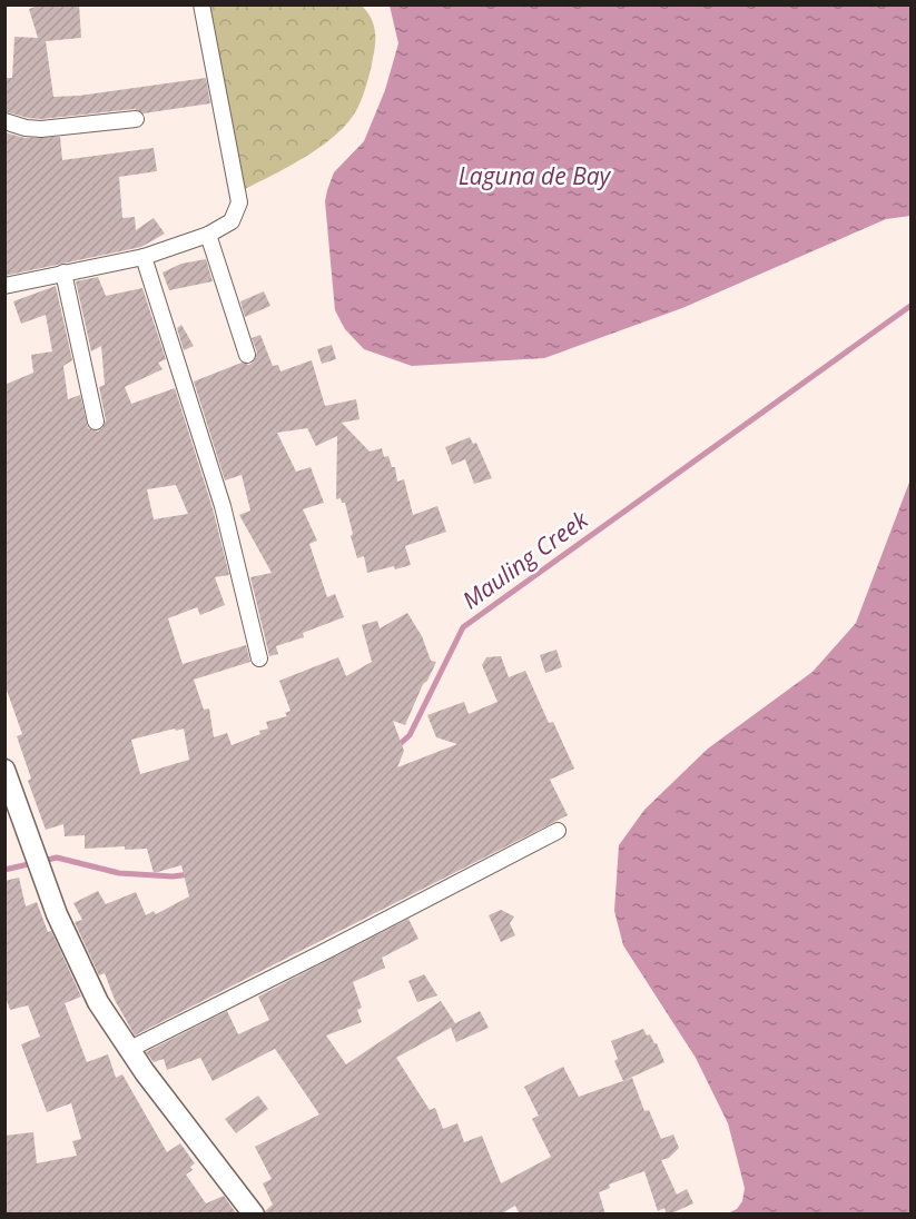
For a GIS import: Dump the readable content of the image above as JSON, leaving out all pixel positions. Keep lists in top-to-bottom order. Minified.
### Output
{"water":["Laguna de Bay","Mauling Creek"]}
